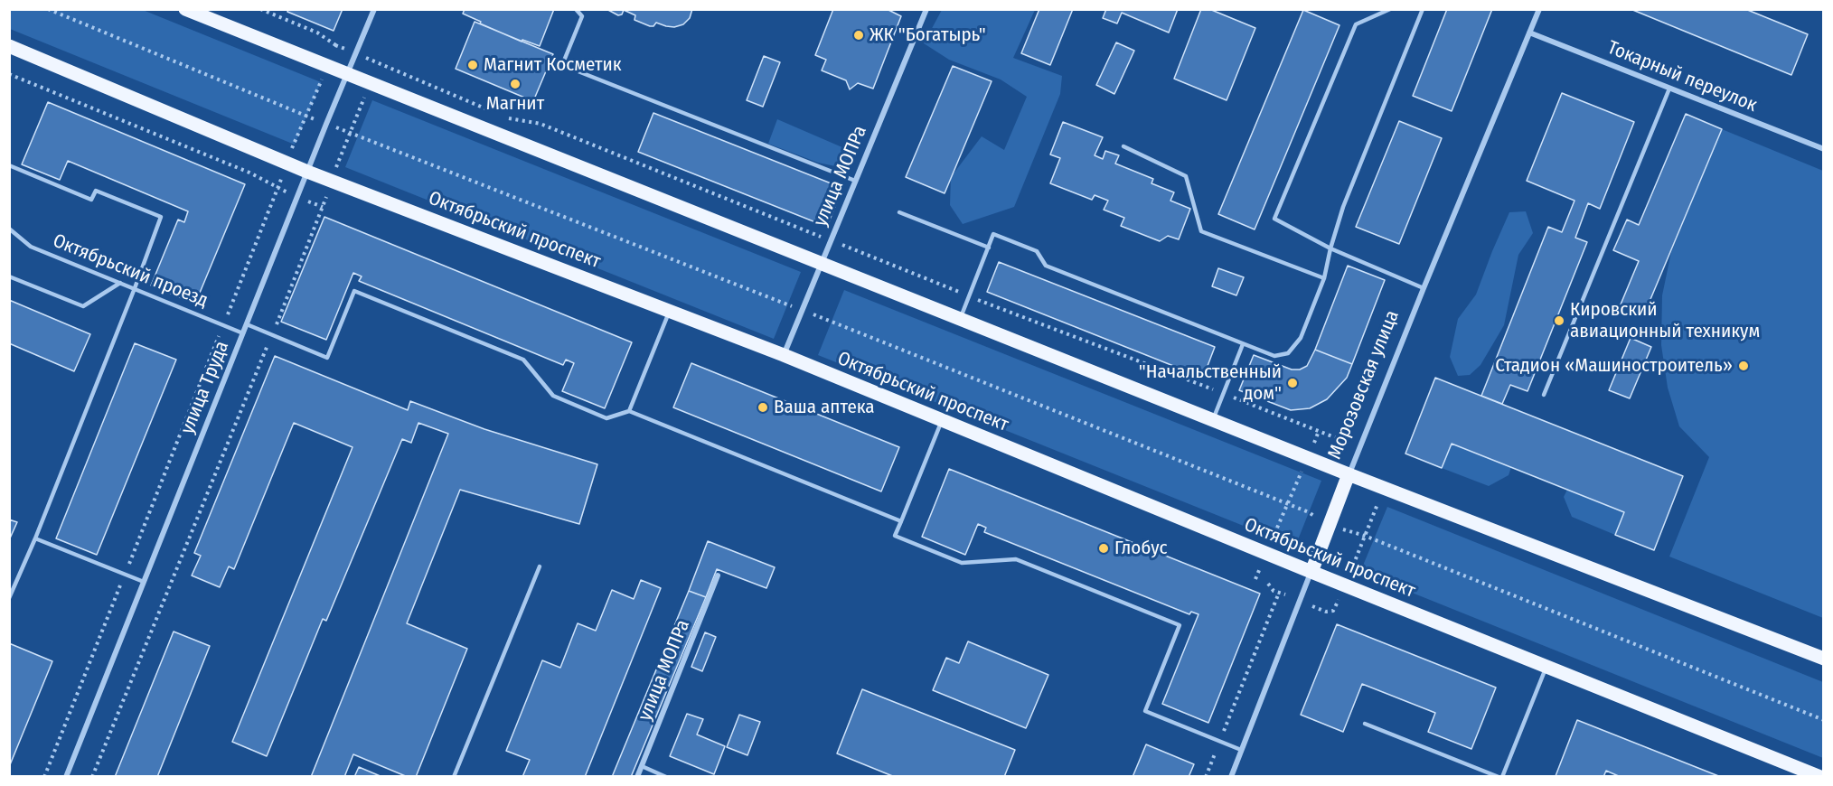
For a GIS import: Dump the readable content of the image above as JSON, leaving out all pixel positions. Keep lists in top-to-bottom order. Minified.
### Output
{"streets":{"main road":["Октябрьский проспект","Морозовская улица"],"street":["Токарный переулок","улица МОПРа","улица Труда"],"lane":["Октябрьский проезд"]},"crossings":[["Токарный переулок","Морозовская улица"],["улица МОПРа","Октябрьский проспект"],["Октябрьский проспект","Морозовская улица"],["Октябрьский проспект","улица Труда"],["Октябрьский проезд","улица Труда"]],"places":["ЖК \"Богатырь\"","Магнит Косметик","Магнит","Кировский авиационный техникум","Стадион «Машиностроитель»","\"Начальственный дом\"","Ваша аптека","Глобус"]}
